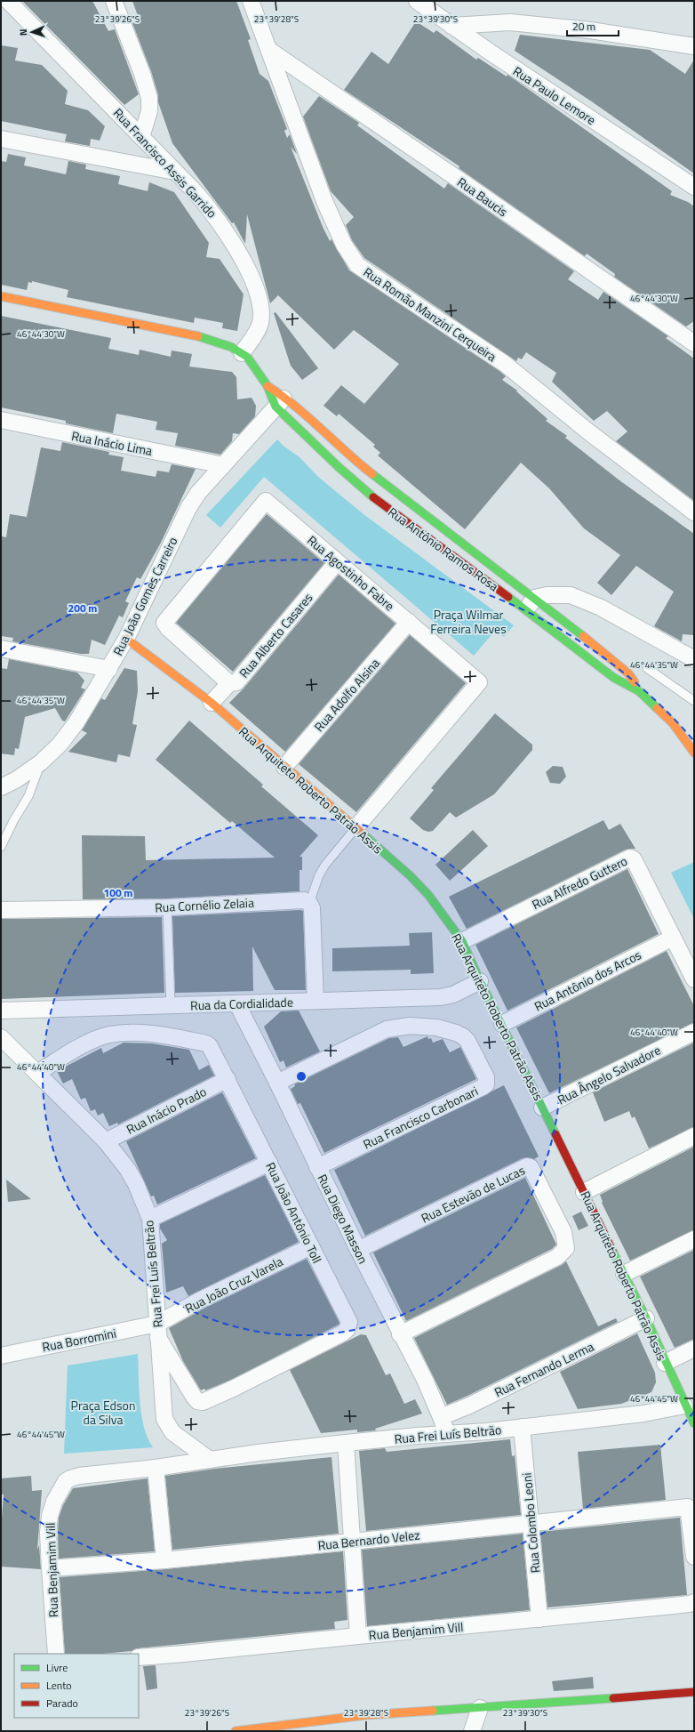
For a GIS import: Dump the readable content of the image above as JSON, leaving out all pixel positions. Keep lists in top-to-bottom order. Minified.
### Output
{"streets":{"street":["Rua Paulo Lemore","Rua Francisco Assis Garrido","Rua Baucis","Rua Romão Manzini Cerqueira","Rua Inácio Lima","Rua Antônio Ramos Rosa","Rua Agostinho Fabre","Rua João Gomes Carreiro","Rua Alberto Casares","Rua Adolfo Alsina","Rua Arquiteto Roberto Patrão Assis","Rua Alfredo Guttero","Rua Cornélio Zelaia","Rua Antônio dos Arcos","Rua da Cordialidade","Rua Ângelo Salvadore","Rua Inácio Prado","Rua Francisco Carbonari","Rua Estevão de Lucas","Rua João Antônio Toll","Rua Diego Masson","Rua Frei Luís Beltrão","Rua João Cruz Varela","Rua Borromini","Rua Fernando Lerma","Rua Colombo Leoni","Rua Bernardo Velez","Rua Benjamim Vill"]},"crossings":[["Rua Francisco Assis Garrido","Rua Antônio Ramos Rosa"],["Rua Baucis","Rua Romão Manzini Cerqueira"],["Rua Inácio Lima","Rua João Gomes Carreiro"],["Rua Antônio Ramos Rosa","Rua João Gomes Carreiro"],["Rua Agostinho Fabre","Rua Alberto Casares"],["Rua Agostinho Fabre","Rua Adolfo Alsina"],["Rua Agostinho Fabre","Rua Arquiteto Roberto Patrão Assis"],["Rua João Gomes Carreiro","Rua Arquiteto Roberto Patrão Assis"],["Rua Alberto Casares","Rua Arquiteto Roberto Patrão Assis"],["Rua Adolfo Alsina","Rua Arquiteto Roberto Patrão Assis"],["Rua Arquiteto Roberto Patrão Assis","Rua Alfredo Guttero"],["Rua Arquiteto Roberto Patrão Assis","Rua Antônio dos Arcos"],["Rua Arquiteto Roberto Patrão Assis","Rua da Cordialidade"],["Rua Arquiteto Roberto Patrão Assis","Rua Ângelo Salvadore"],["Rua Arquiteto Roberto Patrão Assis","Rua Frei Luís Beltrão"],["Rua Arquiteto Roberto Patrão Assis","Rua Fernando Lerma"],["Rua Alfredo Guttero","Rua Antônio dos Arcos"],["Rua da Cordialidade","Rua Diego Masson"],["Rua Inácio Prado","Rua João Antônio Toll"],["Rua Inácio Prado","Rua Frei Luís Beltrão"],["Rua Francisco Carbonari","Rua Diego Masson"],["Rua Estevão de Lucas","Rua Diego Masson"],["Rua João Antônio Toll","Rua Frei Luís Beltrão"],["Rua João Antônio Toll","Rua João Cruz Varela"],["Rua João Antônio Toll","Rua Borromini"],["Rua Diego Masson","Rua Frei Luís Beltrão"],["Rua Diego Masson","Rua Fernando Lerma"],["Rua Frei Luís Beltrão","Rua João Cruz Varela"],["Rua Frei Luís Beltrão","Rua Borromini"],["Rua Frei Luís Beltrão","Rua Colombo Leoni"],["Rua Frei Luís Beltrão","Rua Benjamim Vill"],["Rua João Cruz Varela","Rua Borromini"],["Rua Colombo Leoni","Rua Bernardo Velez"],["Rua Colombo Leoni","Rua Benjamim Vill"],["Rua Bernardo Velez","Rua Benjamim Vill"]],"parks":["Praça Wilmar Ferreira Neves","Praça Edson da Silva"],"legend":["Livre","Lento","Parado"],"scale_bar":"20 m","north":"left","coordinates":["23°39'26\"S","23°39'28\"S","23°39'30\"S","46°44'30\"W","46°44'35\"W","46°44'40\"W","46°44'45\"W"],"rings":["200 m","100 m"]}
